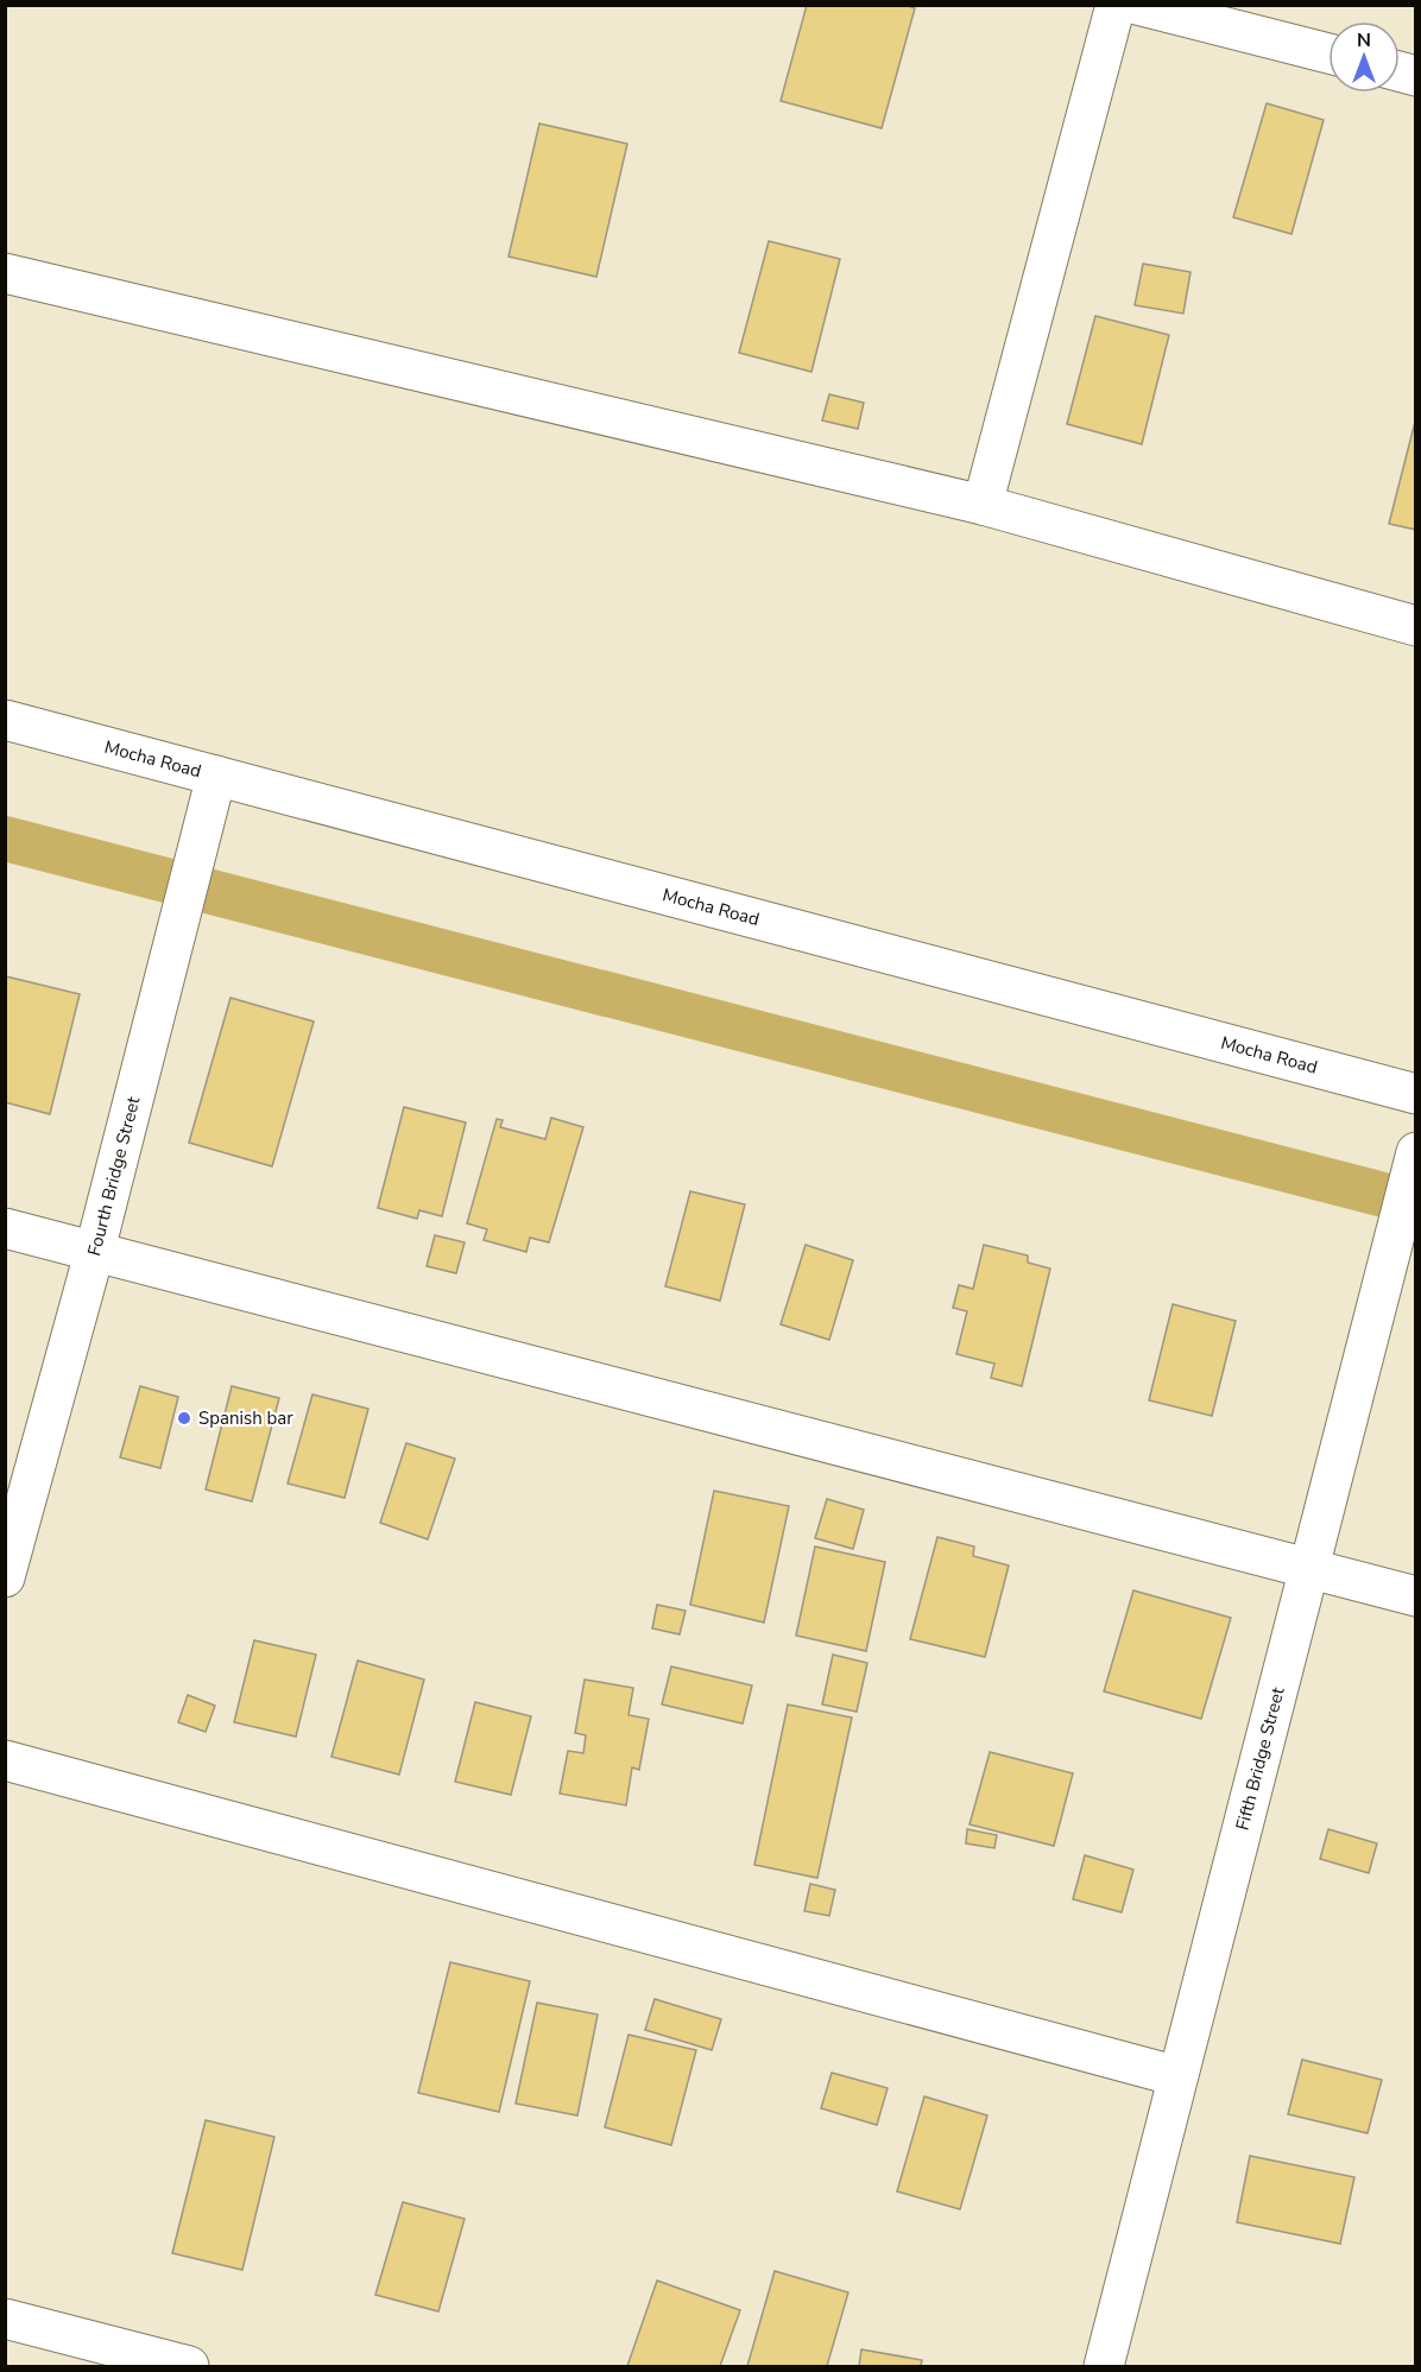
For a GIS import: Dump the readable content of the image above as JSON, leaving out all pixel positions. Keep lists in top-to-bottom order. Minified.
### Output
{"streets":{"street":["Mocha Road","Fourth Bridge Street","Fifth Bridge Street"]},"crossings":[["Mocha Road","Fourth Bridge Street"]],"places":["Spanish bar"],"north":"top"}
